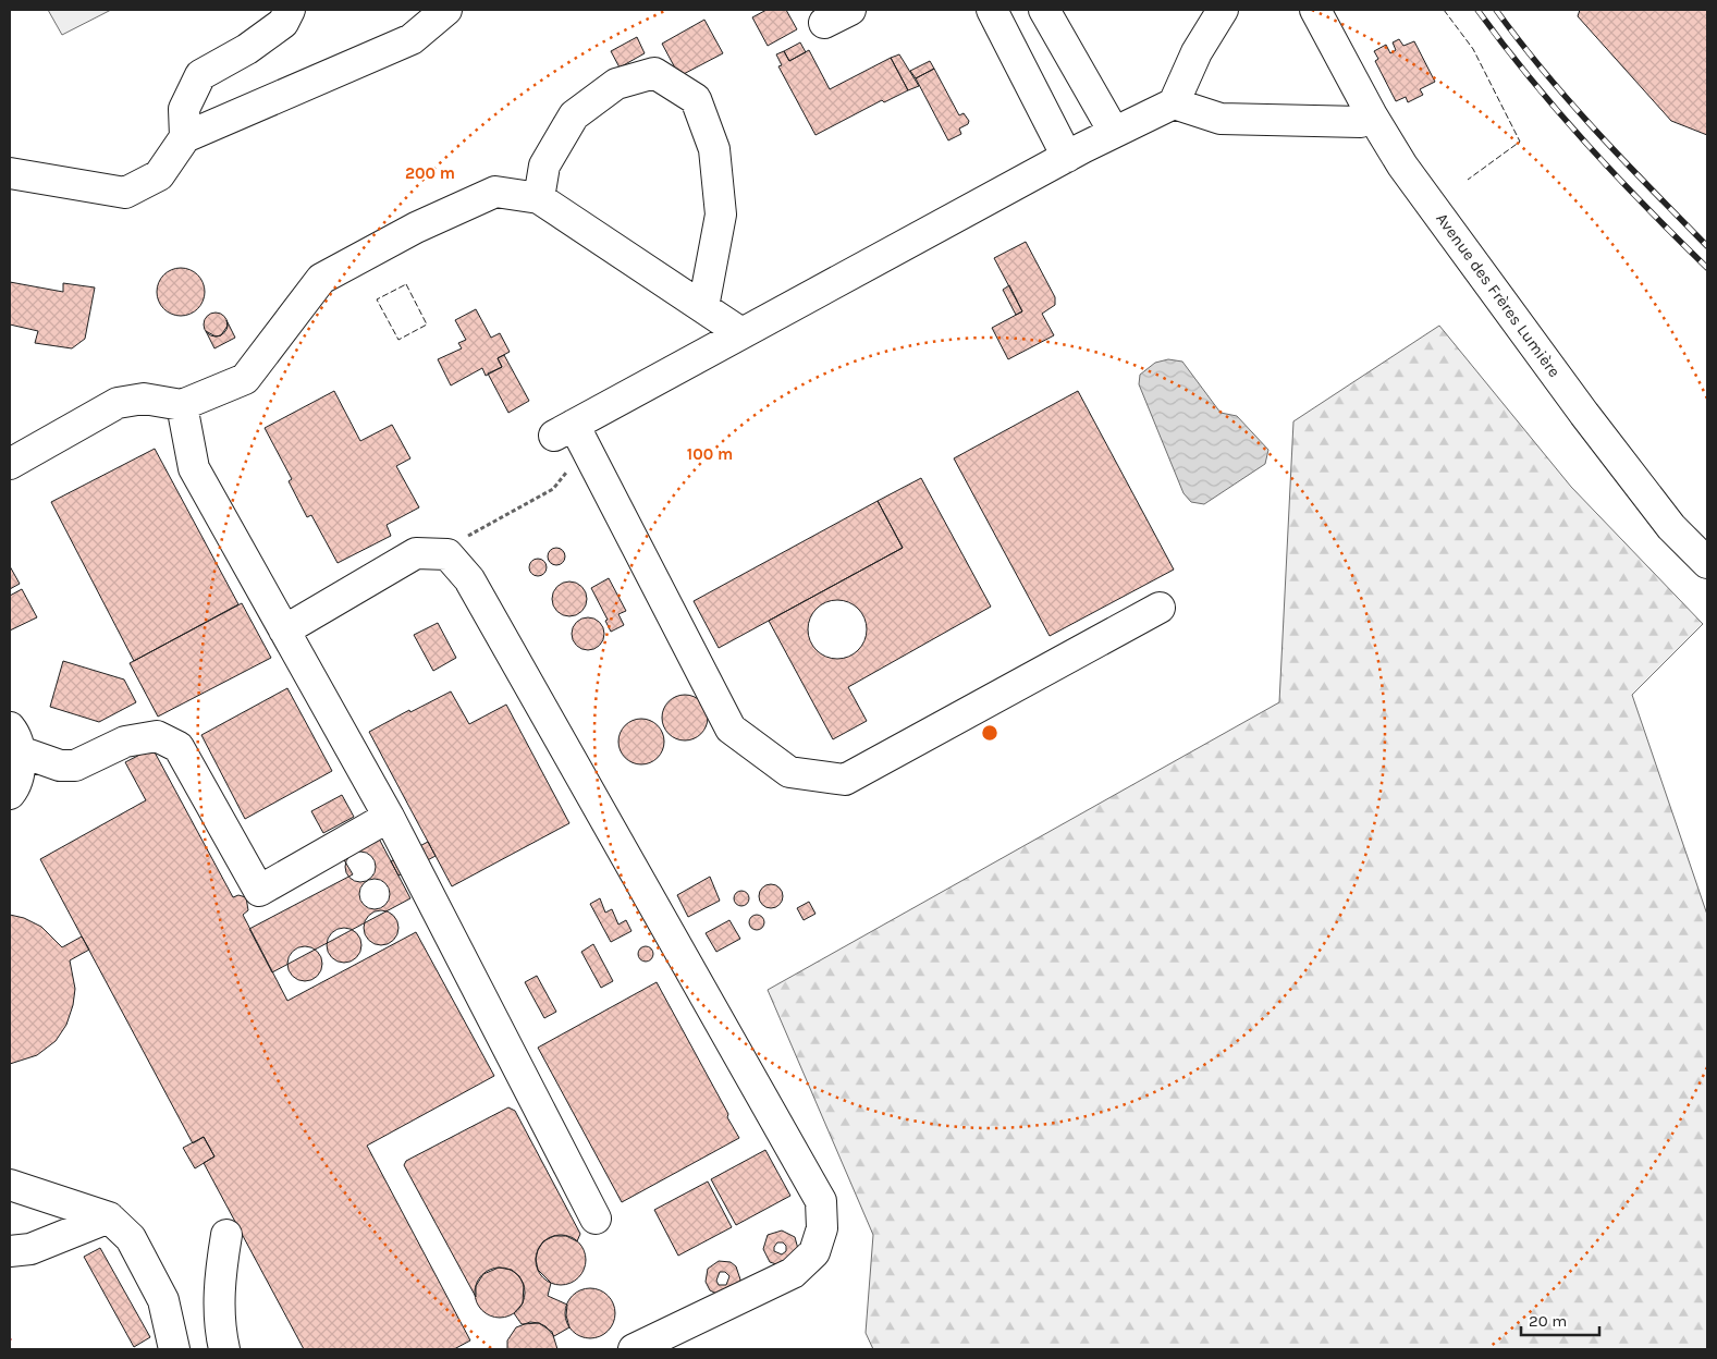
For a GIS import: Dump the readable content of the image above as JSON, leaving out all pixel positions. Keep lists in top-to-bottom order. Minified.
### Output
{"streets":{"street":["Avenue des Frères Lumière"]},"scale_bar":"20 m","rings":["200 m","100 m"]}
